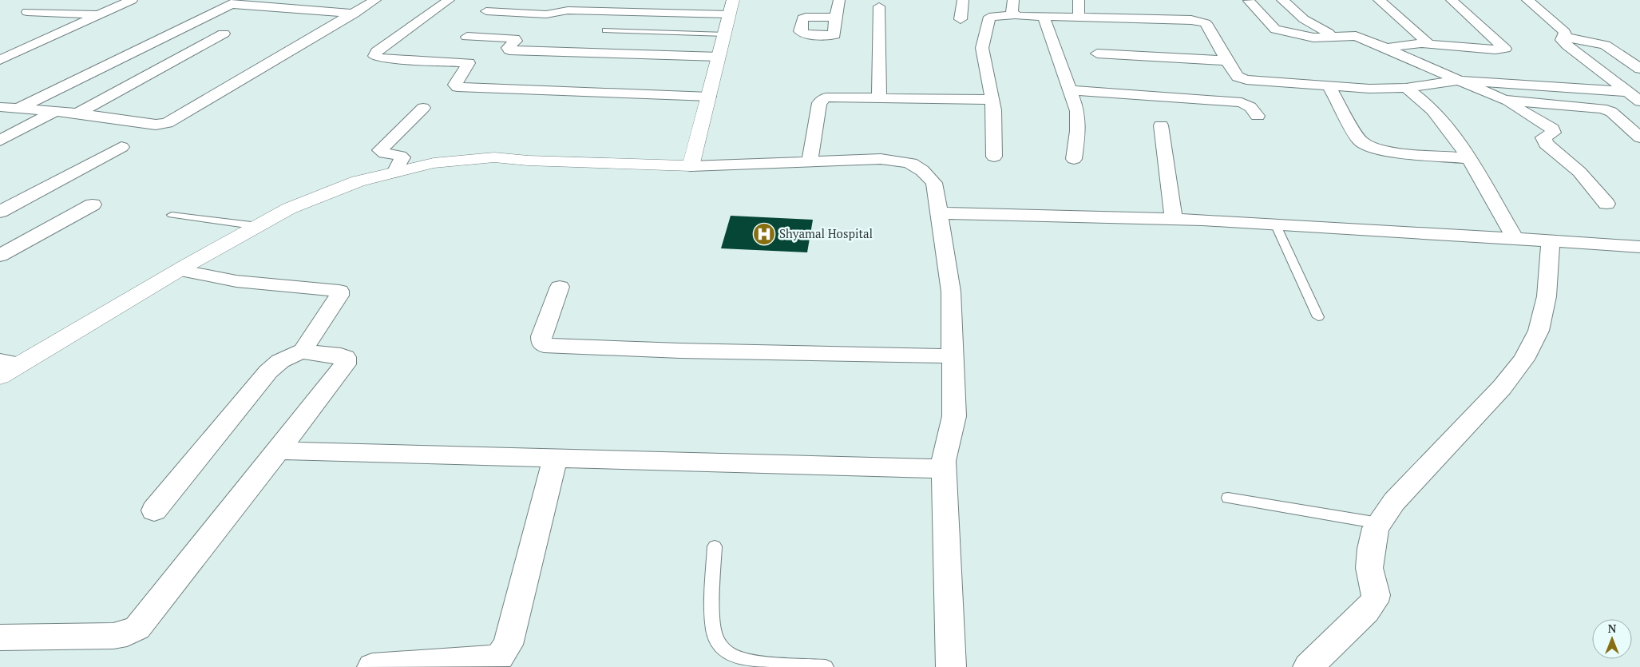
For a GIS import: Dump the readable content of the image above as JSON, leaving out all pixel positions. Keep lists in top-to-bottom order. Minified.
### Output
{"places":{"hospital":["Shyamal Hospital"]},"north":"top"}
